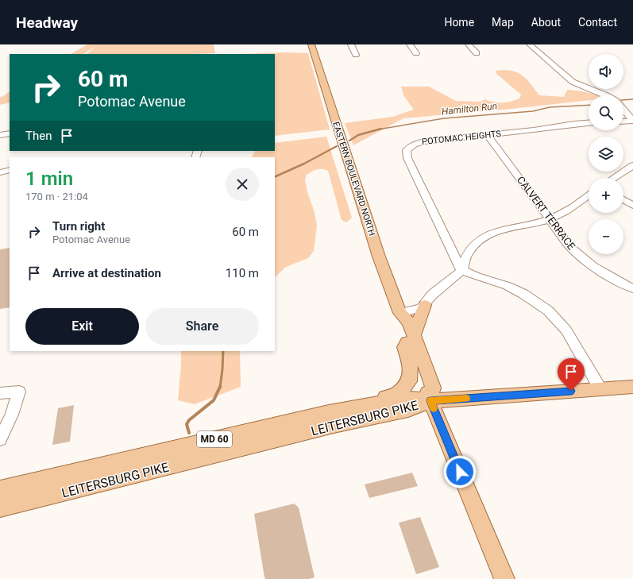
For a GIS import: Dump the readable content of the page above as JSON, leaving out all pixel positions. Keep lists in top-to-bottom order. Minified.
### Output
{"streets":{"main road":["EASTERN BOULEVARD NORTH","LEITERSBURG PIKE","MD 60"],"street":["POTOMAC HEIGHTS","CALVERT TERRACE"]},"crossings":[["POTOMAC HEIGHTS","CALVERT TERRACE"],["EASTERN BOULEVARD NORTH","LEITERSBURG PIKE"]],"water":["Hamilton Run"],"page":{"header":"Headway","nav":["Home","Map","About","Contact"],"map_buttons":["+","−"],"turn":["60 m","Potomac Avenue"],"then":"Then","heading":["1 min","170 m · 21:04"],"list":[{"name":"Turn right","note":"Potomac Avenue","value":"60 m"},{"name":"Arrive at destination","value":"110 m"}],"buttons":["Exit","Share"]}}
